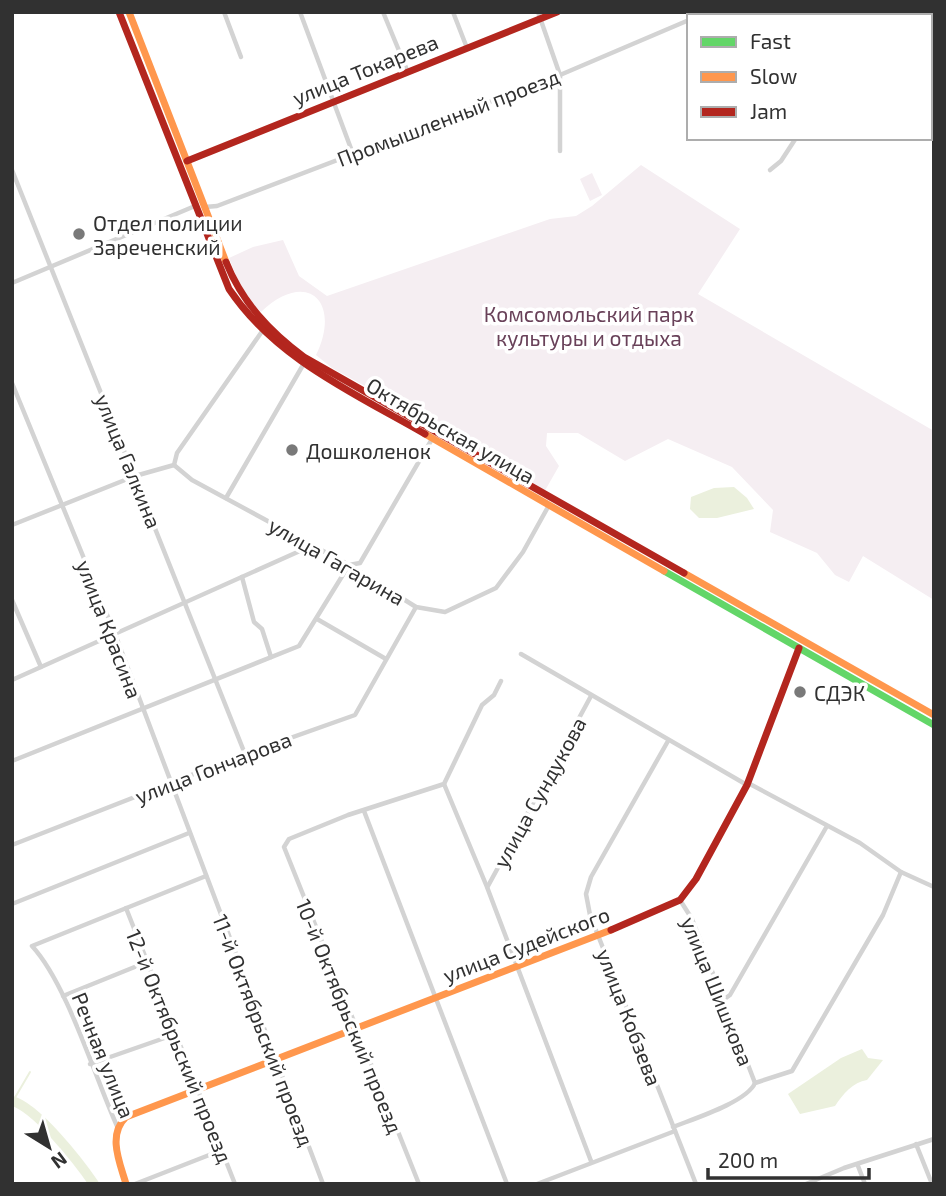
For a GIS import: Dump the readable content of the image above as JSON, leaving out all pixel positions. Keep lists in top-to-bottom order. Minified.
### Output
{"streets":{"main road":["улица Токарева","Октябрьская улица","улица Судейского","Речная улица"],"street":["Промышленный проезд","улица Галкина","улица Гагарина","улица Красина","улица Гончарова","улица Сундукова","улица Шишкова","10-й Октябрьский проезд","улица Кобзева","11-й Октябрьский проезд","12-й Октябрьский проезд"]},"crossings":[["улица Токарева","Октябрьская улица"],["Промышленный проезд","Октябрьская улица"],["Октябрьская улица","улица Гагарина"],["улица Галкина","улица Гончарова"],["улица Гагарина","улица Гончарова"],["улица Красина","улица Гончарова"],["улица Красина","11-й Октябрьский проезд"],["улица Судейского","улица Шишкова"],["улица Судейского","10-й Октябрьский проезд"],["улица Судейского","улица Кобзева"],["улица Судейского","11-й Октябрьский проезд"],["улица Судейского","12-й Октябрьский проезд"],["улица Судейского","Речная улица"],["12-й Октябрьский проезд","Речная улица"]],"parks":["Комсомольский парк культуры и отдыха"],"places":["Отдел полиции Зареченский","Дошколенок","СДЭК"],"legend":["Fast","Slow","Jam"],"scale_bar":"200 m","north":"bottom right"}
